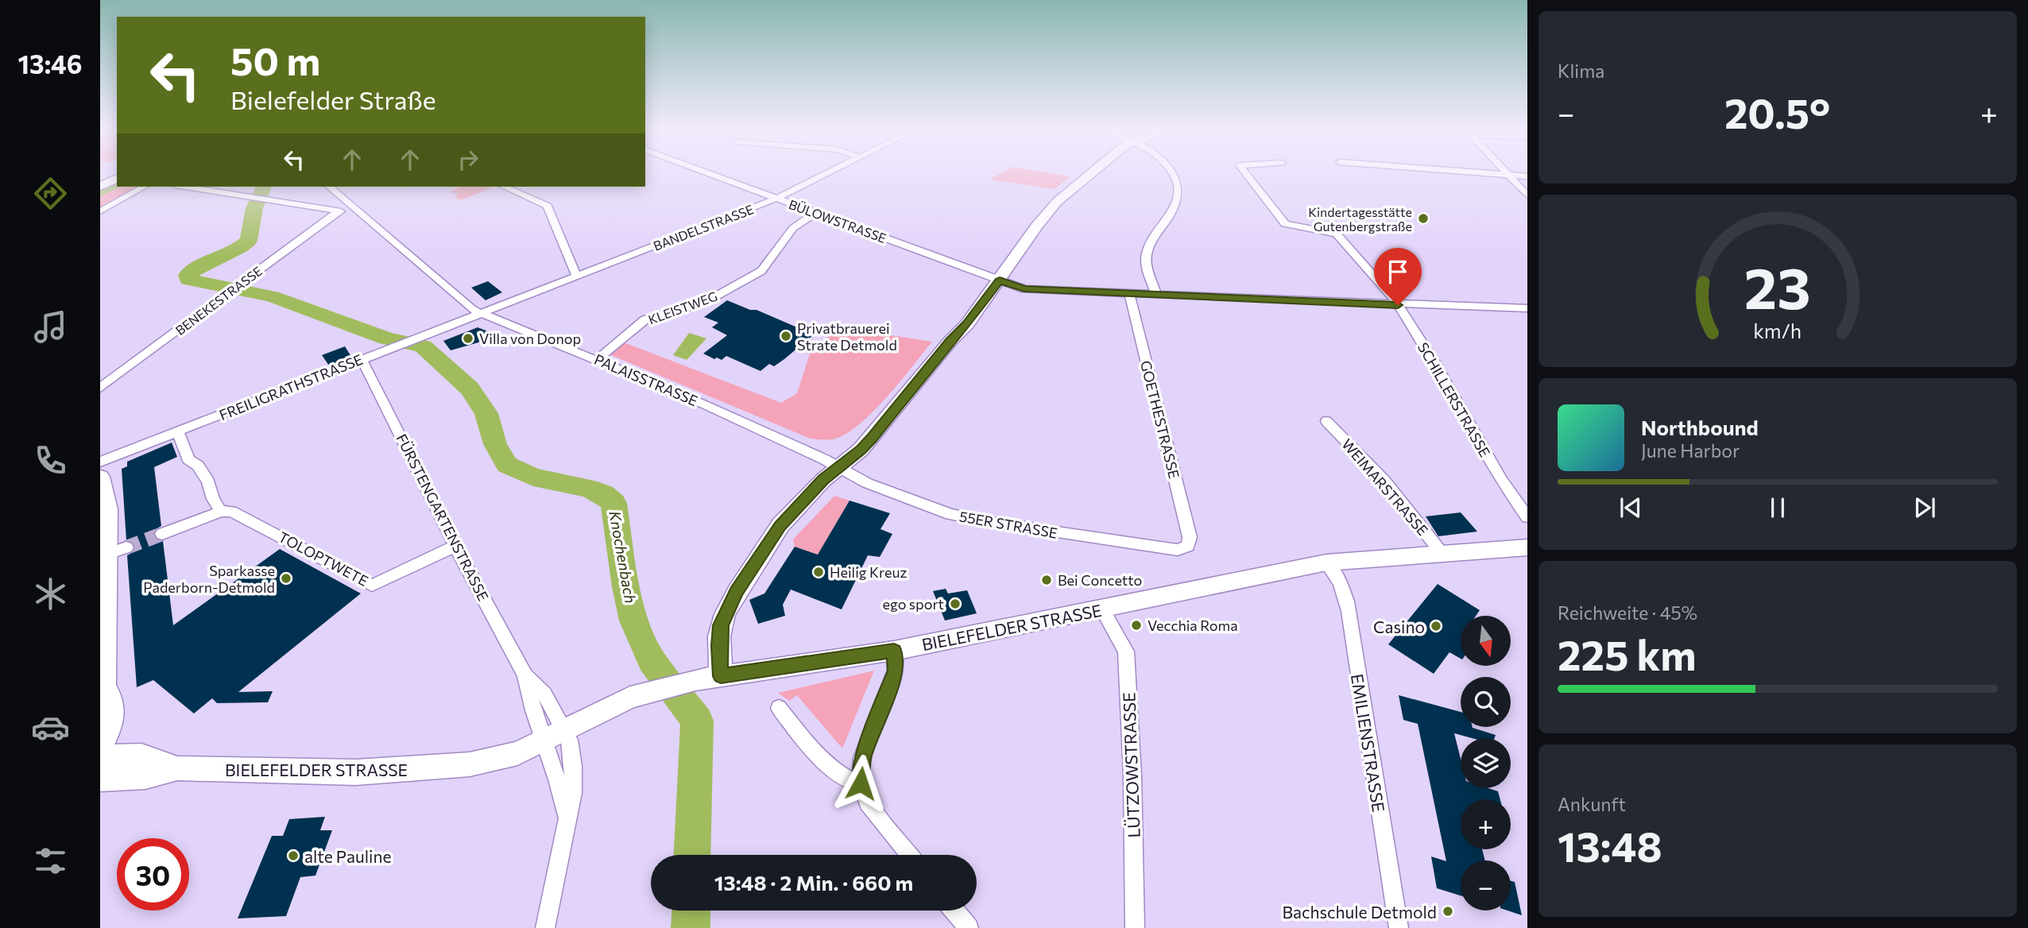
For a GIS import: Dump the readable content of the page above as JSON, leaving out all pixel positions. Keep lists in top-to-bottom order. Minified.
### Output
{"streets":{"main road":["BIELEFELDER STRASSE"],"street":["BÜLOWSTRASSE","BANDELSTRASSE","BENEKESTRASSE","KLEISTWEG","PALAISSTRASSE","FREILIGRATHSTRASSE","SCHILLERSTRASSE","GOETHESTRASSE","WEIMARSTRASSE","FÜRSTENGARTENSTRASSE","55ER STRASSE","TOLOPTWETE","EMILIENSTRASSE","LÜTZOWSTRASSE"]},"crossings":[["BÜLOWSTRASSE","BANDELSTRASSE"],["BÜLOWSTRASSE","KLEISTWEG"],["BÜLOWSTRASSE","SCHILLERSTRASSE"],["BÜLOWSTRASSE","GOETHESTRASSE"],["BANDELSTRASSE","PALAISSTRASSE"],["BANDELSTRASSE","FREILIGRATHSTRASSE"],["KLEISTWEG","PALAISSTRASSE"],["PALAISSTRASSE","FREILIGRATHSTRASSE"],["PALAISSTRASSE","55ER STRASSE"],["FREILIGRATHSTRASSE","FÜRSTENGARTENSTRASSE"],["GOETHESTRASSE","55ER STRASSE"],["WEIMARSTRASSE","BIELEFELDER STRASSE"],["FÜRSTENGARTENSTRASSE","TOLOPTWETE"],["FÜRSTENGARTENSTRASSE","BIELEFELDER STRASSE"],["BIELEFELDER STRASSE","EMILIENSTRASSE"],["BIELEFELDER STRASSE","LÜTZOWSTRASSE"]],"water":["Knochenbach"],"places":["Kindertagesstätte Gutenbergstraße","Privatbrauerei Strate Detmold","Villa von Donop","Heilig Kreuz","Sparkasse Paderborn-Detmold","Bei Concetto","ego sport","Vecchia Roma","Casino","alte Pauline","Bachschule Detmold"],"north":"bottom","page":{"tabs":"13:46","tile":["Klima",["Reichweite · 45%","225 km"],["Ankunft","13:48"]],"turn":["50 m","Bielefelder Straße"],"heat":["−","20.5°","+"],"song":["Northbound","June Harbor"],"map_buttons":["+","−"],"limit":"30","trip":"13:48 · 2 Min. · 660 m","gauge":["23","km/h"]}}
